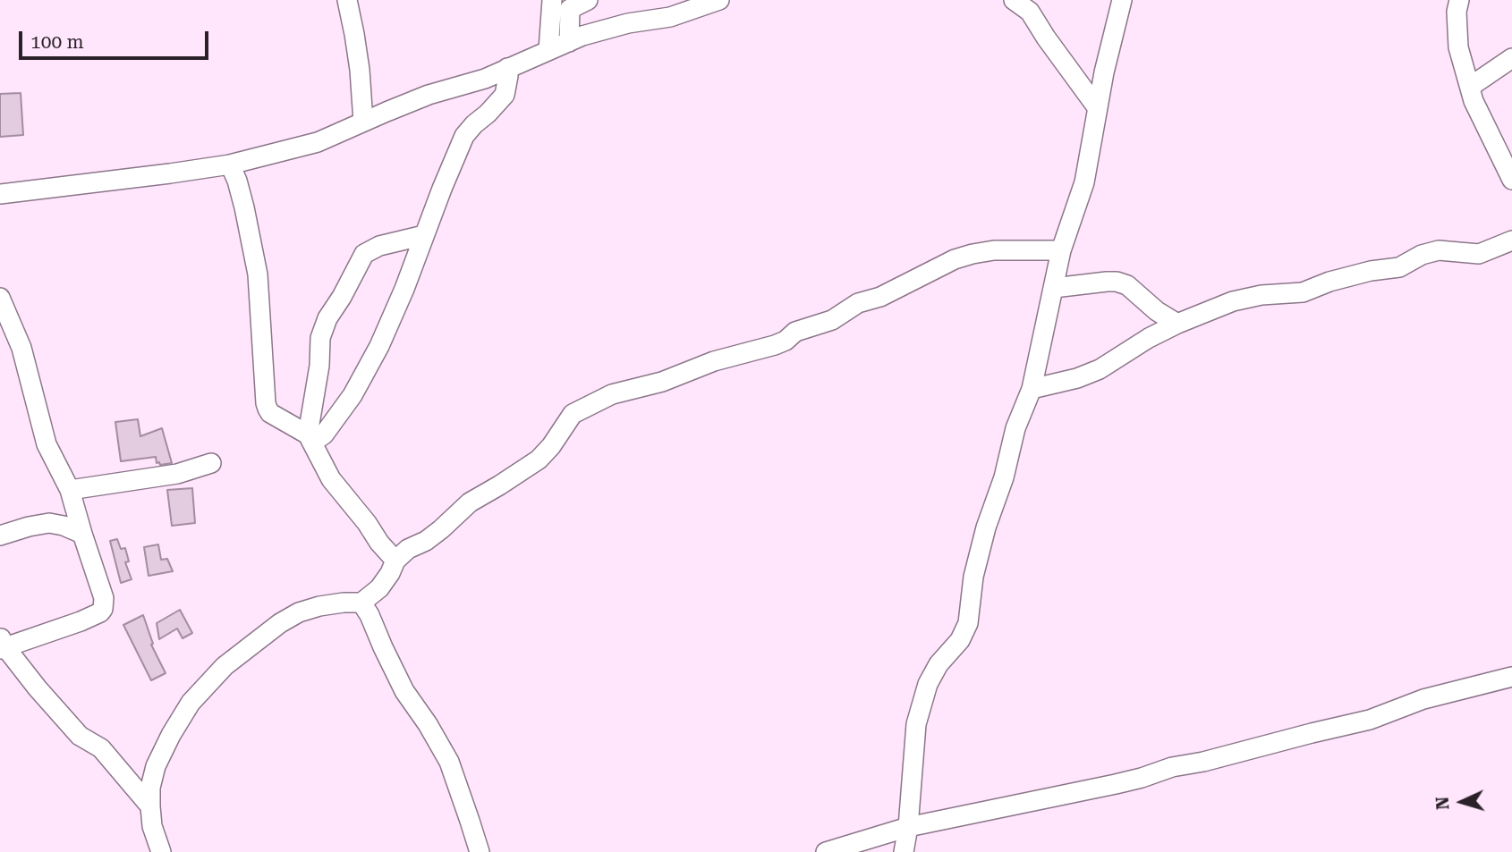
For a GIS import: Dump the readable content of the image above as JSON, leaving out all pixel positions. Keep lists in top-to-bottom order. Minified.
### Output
{"scale_bar":"100 m","north":"left"}
